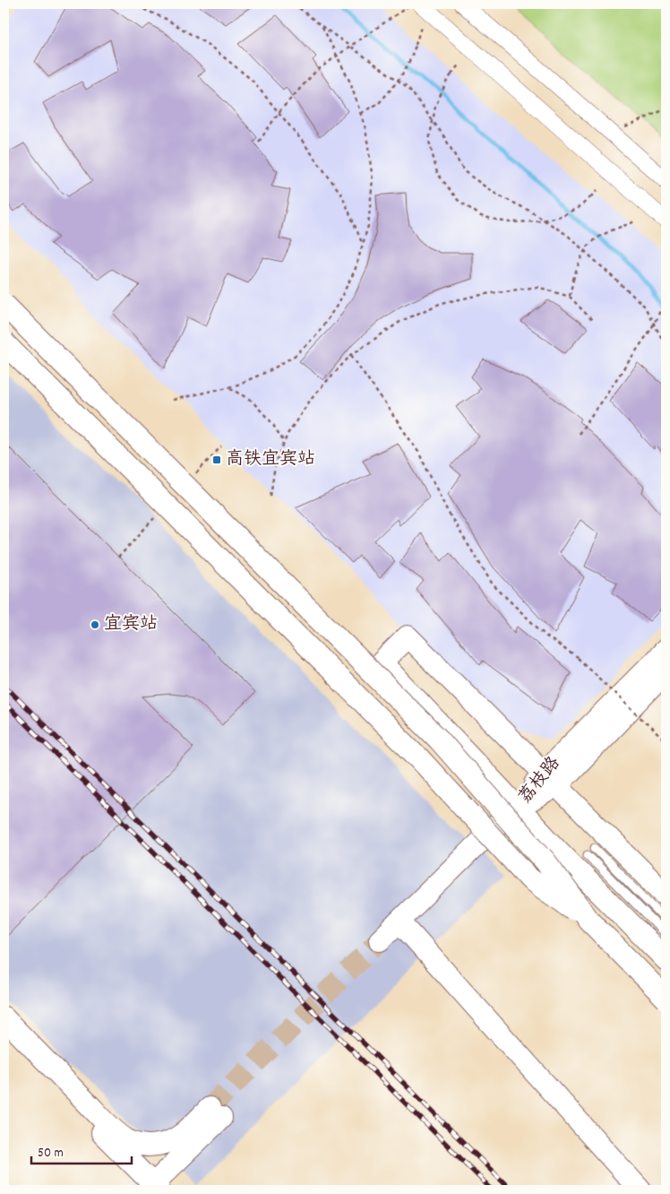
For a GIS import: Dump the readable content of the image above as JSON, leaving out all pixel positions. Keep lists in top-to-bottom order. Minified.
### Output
{"streets":{"street":["荔枝路"]},"places":{"transit":["高铁宜宾站"],"other":["宜宾站"]},"scale_bar":"50 m"}
